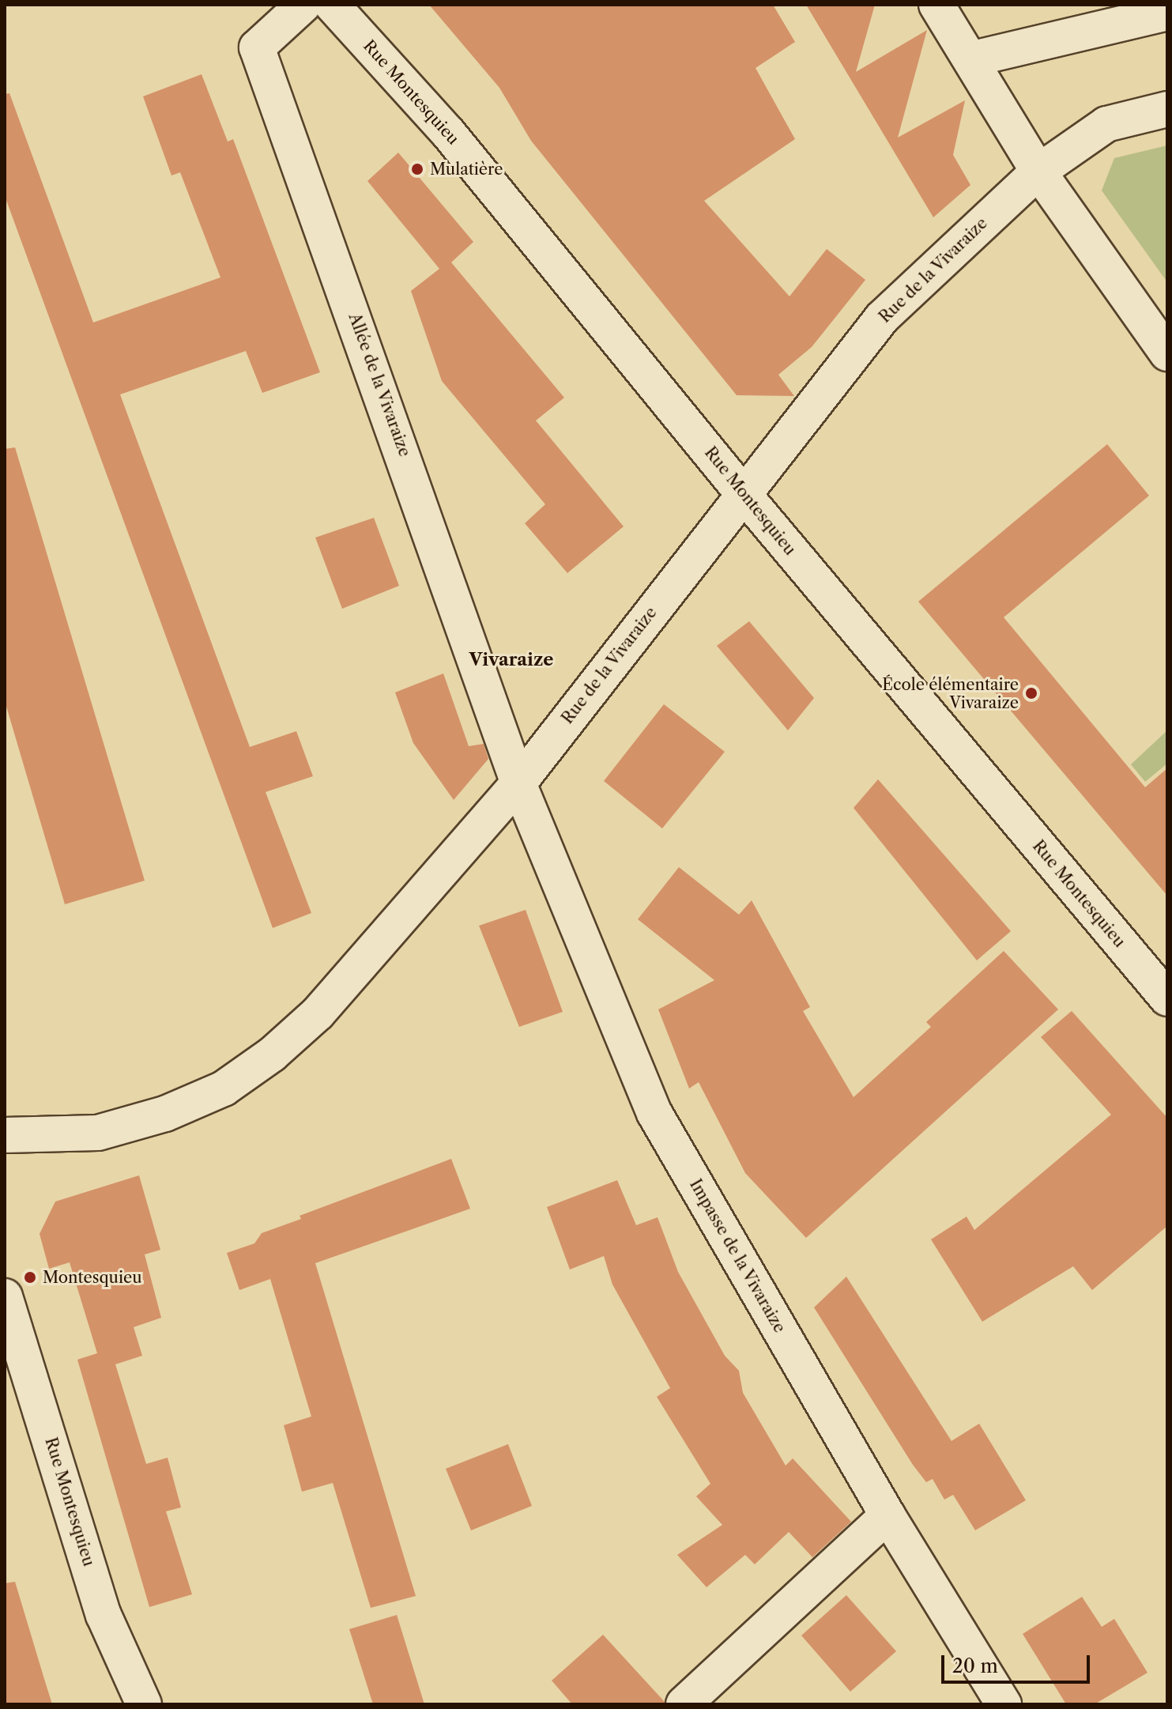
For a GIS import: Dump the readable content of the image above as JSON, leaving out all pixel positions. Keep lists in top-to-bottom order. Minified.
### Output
{"streets":{"street":["Rue Montesquieu","Rue de la Vivaraize","Allée de la Vivaraize","Impasse de la Vivaraize"]},"crossings":[["Rue Montesquieu","Rue de la Vivaraize"],["Rue de la Vivaraize","Allée de la Vivaraize"],["Rue de la Vivaraize","Impasse de la Vivaraize"],["Allée de la Vivaraize","Impasse de la Vivaraize"]],"districts":["Vivaraize"],"places":["Mulatière","École élémentaire Vivaraize","Montesquieu"],"scale_bar":"20 m"}
